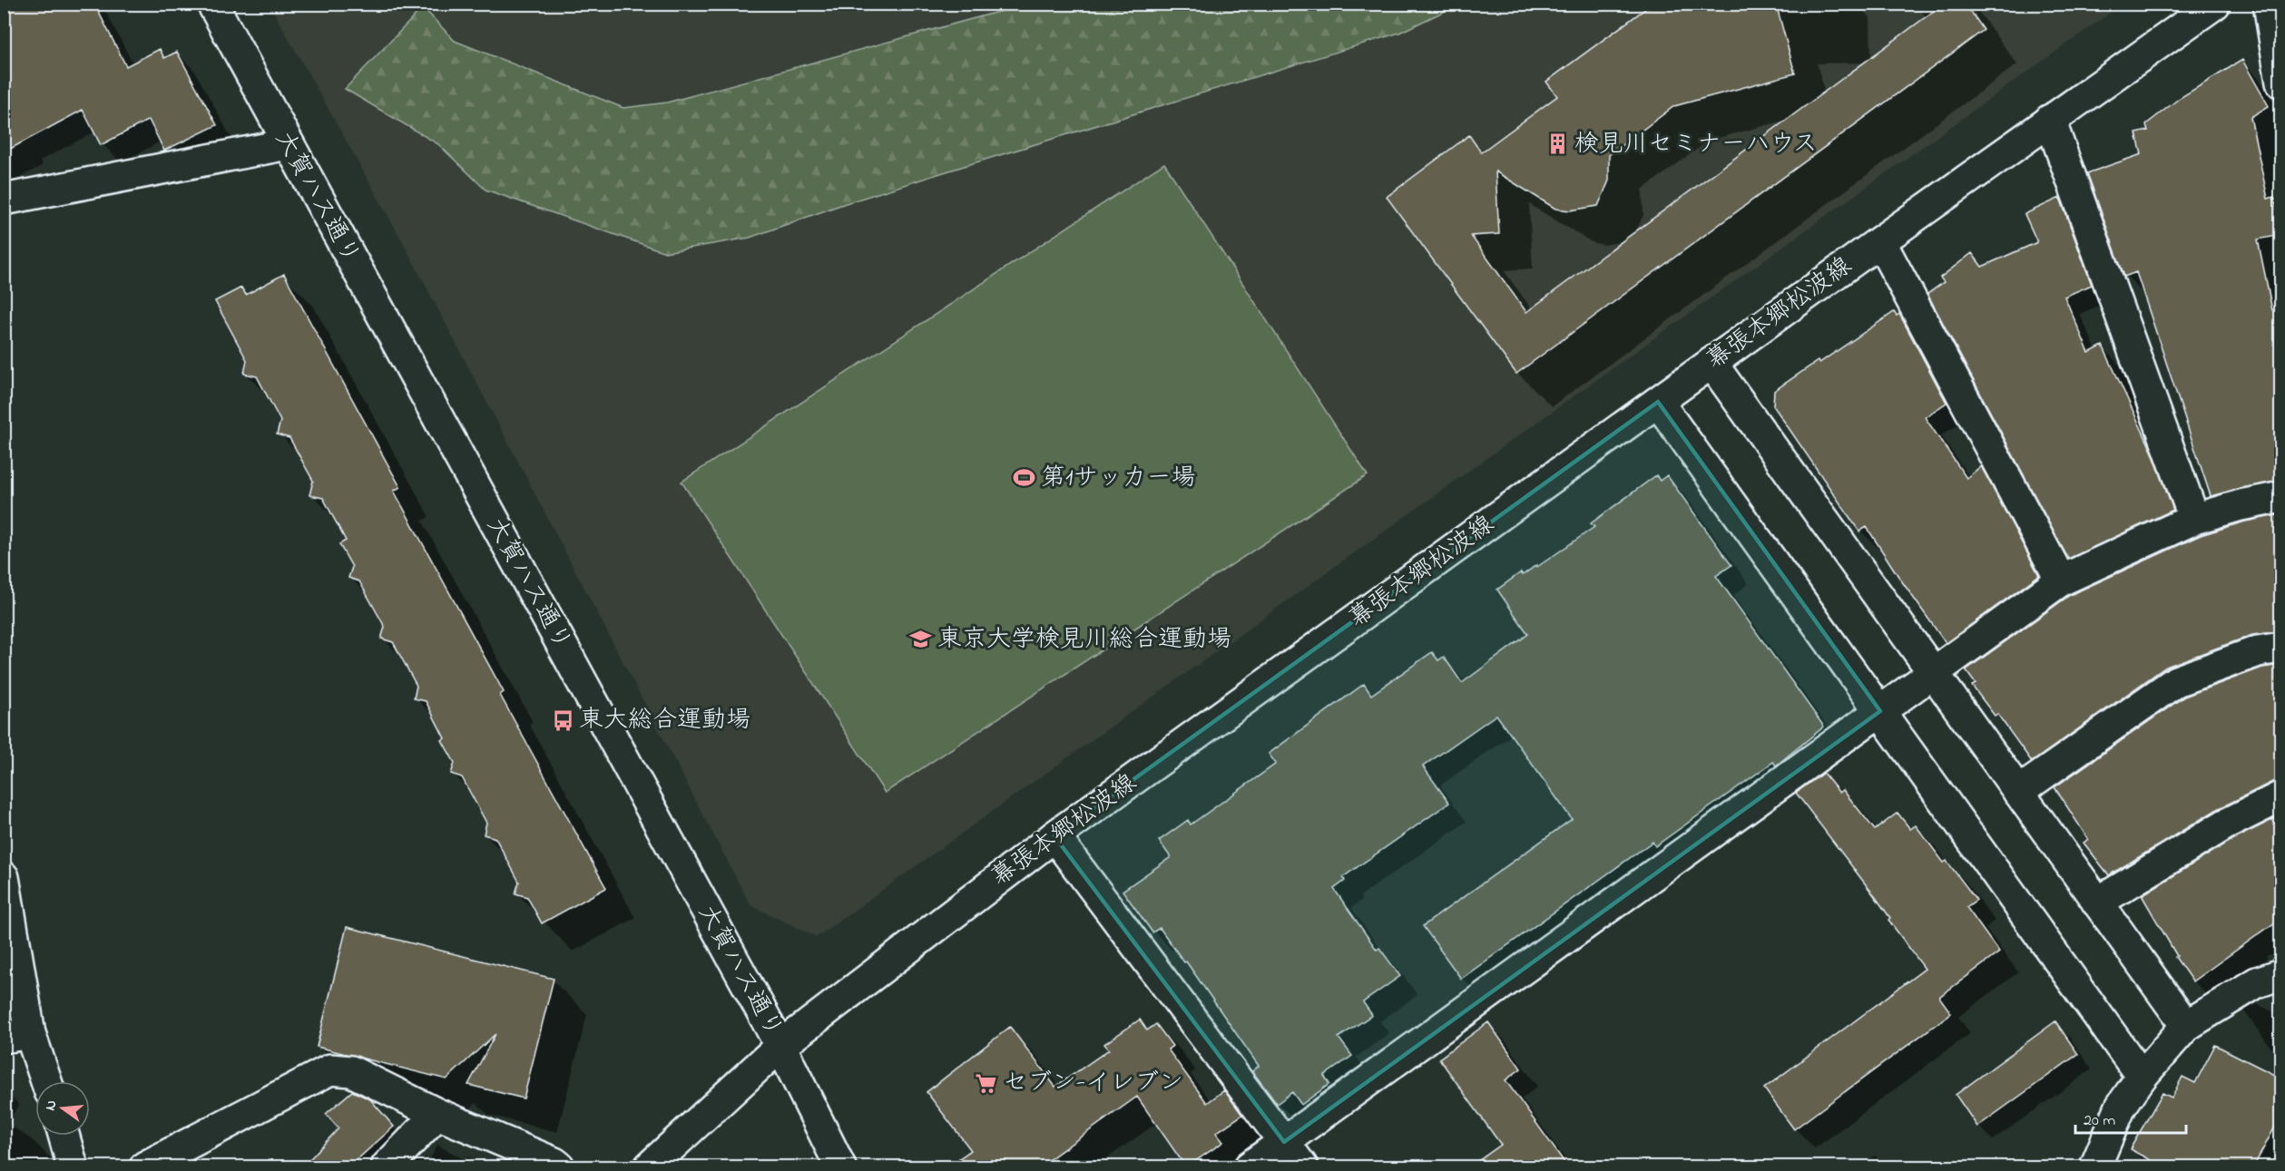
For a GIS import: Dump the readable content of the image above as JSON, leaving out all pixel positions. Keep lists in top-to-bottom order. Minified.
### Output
{"streets":{"street":["大賀ハス通り","幕張本郷松波線"]},"crossings":[["大賀ハス通り","幕張本郷松波線"]],"places":{"building":["検見川セミナーハウス"],"sports":["第1サッカー場"],"school or university":["東京大学検見川総合運動場"],"bus stop":["東大総合運動場"],"supermarket":["セブン-イレブン"]},"scale_bar":"20 m","north":"left"}
